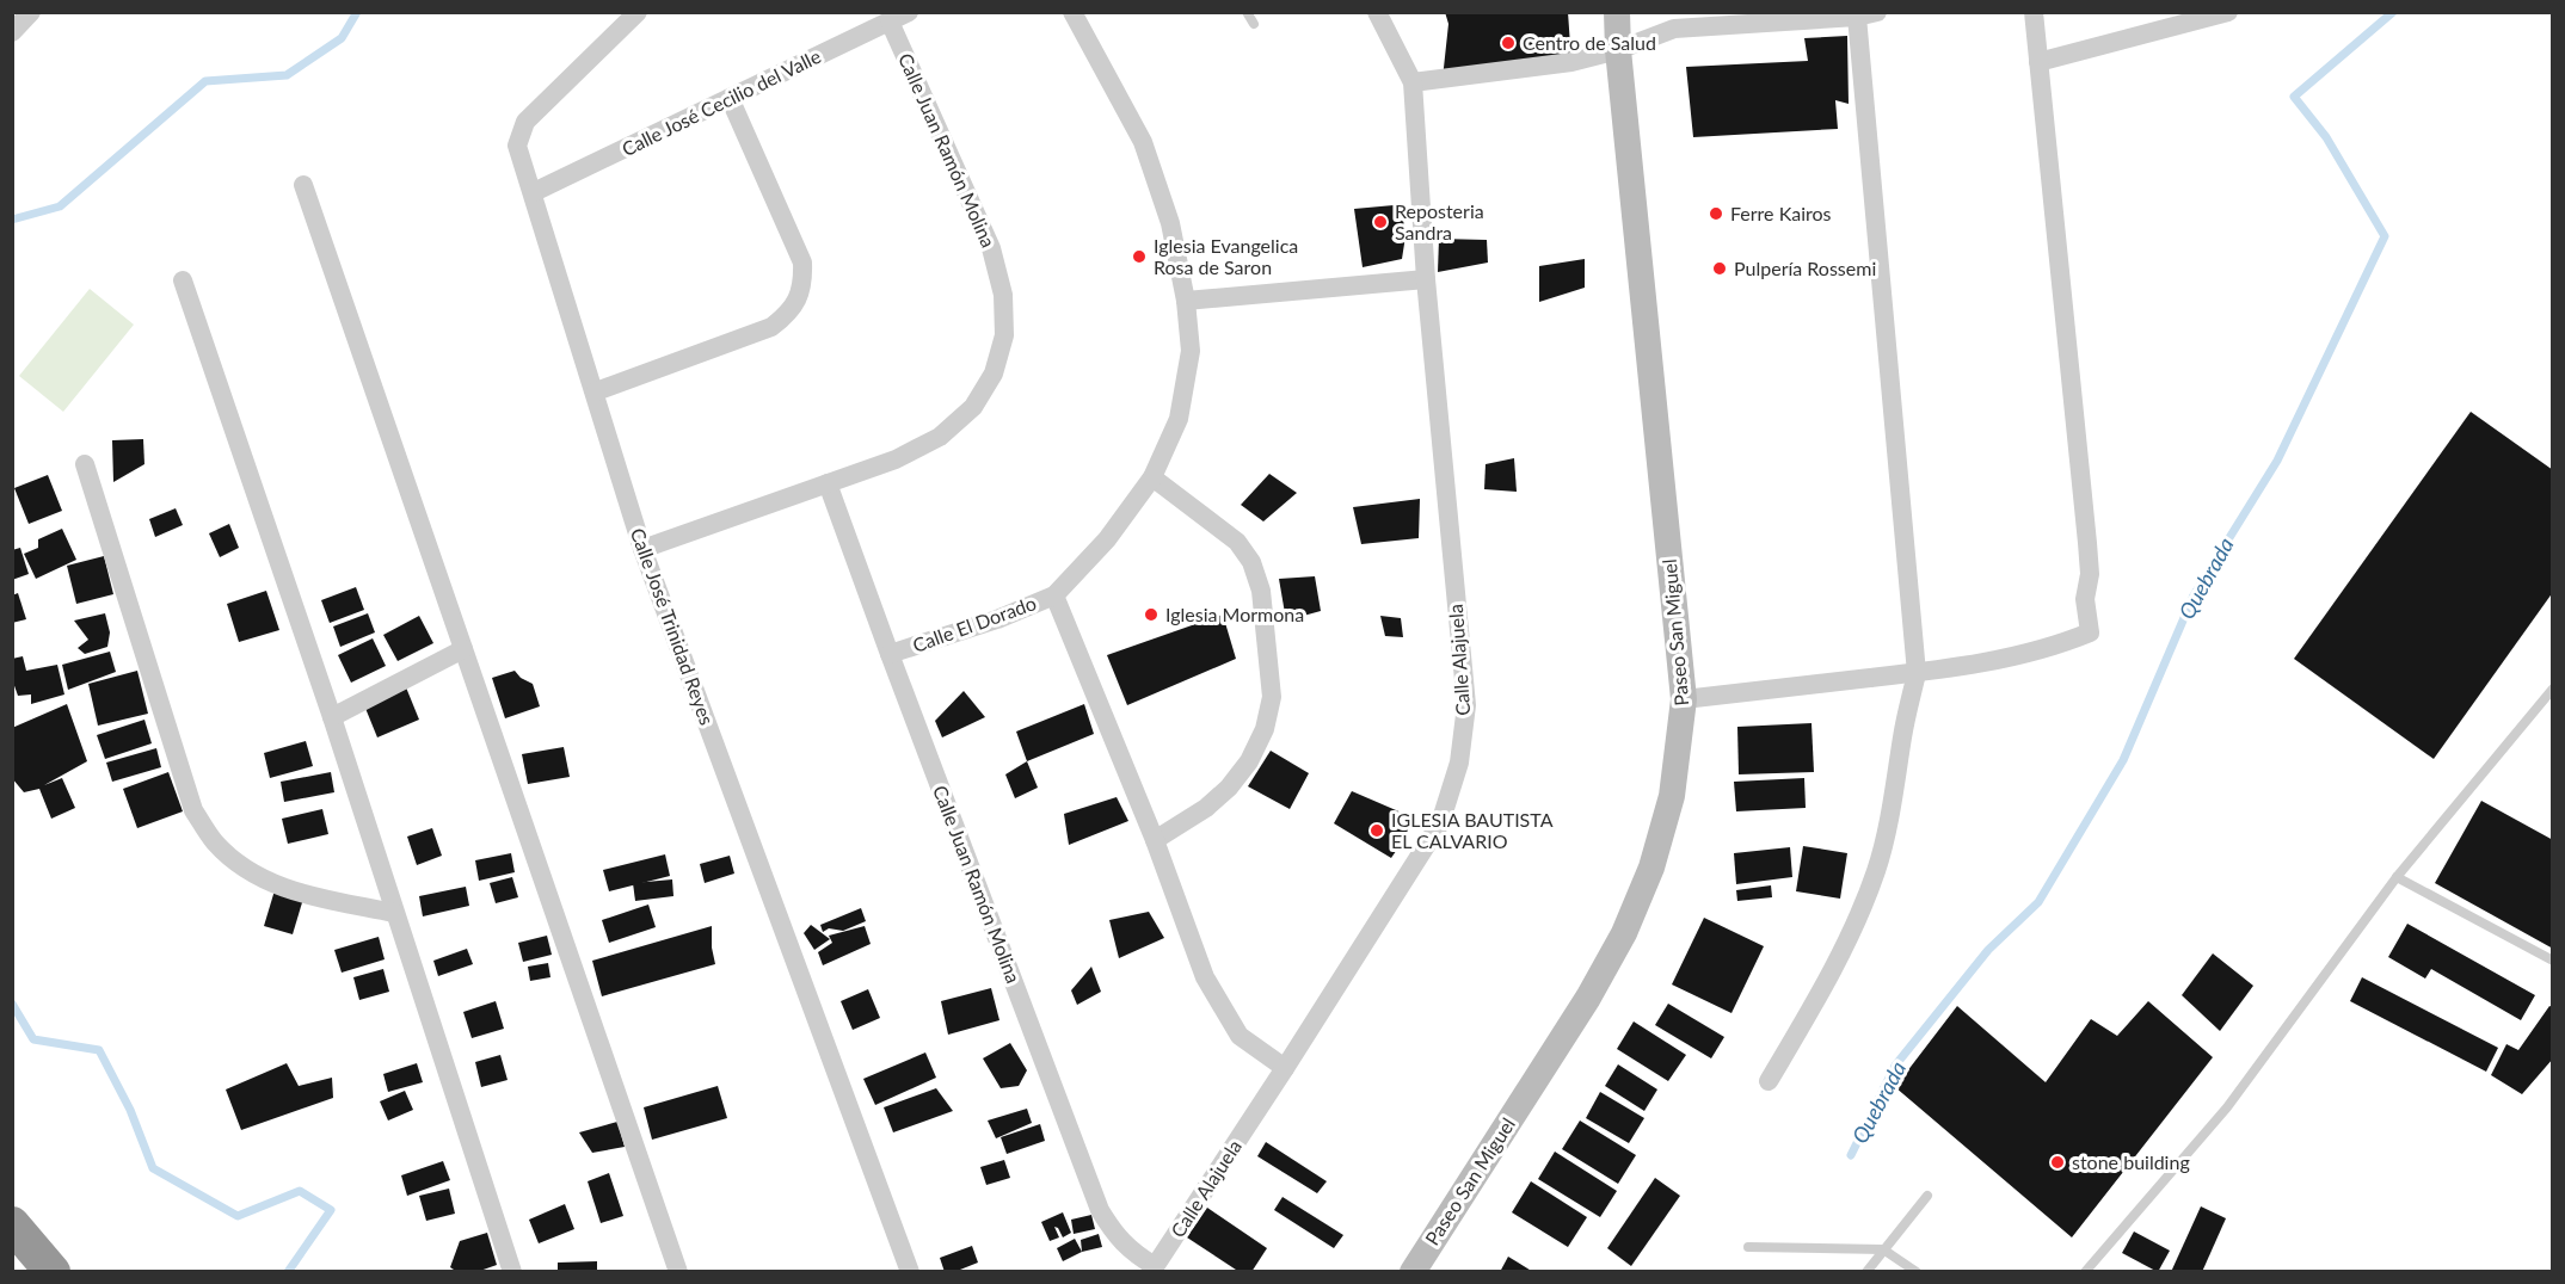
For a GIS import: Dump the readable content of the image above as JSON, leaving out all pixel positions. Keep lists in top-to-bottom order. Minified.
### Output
{"streets":{"street":["Calle José Cecilio del Valle","Calle Juan Ramón Molina","Calle El Dorado","Calle José Trinidad Reyes","Paseo San Miguel","Calle Alajuela"]},"crossings":[["Calle José Cecilio del Valle","Calle Juan Ramón Molina"],["Calle José Cecilio del Valle","Calle José Trinidad Reyes"],["Calle Juan Ramón Molina","Calle El Dorado"],["Calle Juan Ramón Molina","Calle José Trinidad Reyes"],["Calle Juan Ramón Molina","Calle Alajuela"]],"water":["Quebrada"],"places":["Centro de Salud","Ferre Kairos","Reposteria Sandra","Iglesia Evangelica Rosa de Saron","Pulpería Rossemi","Iglesia Mormona","IGLESIA BAUTISTA EL CALVARIO","stone building"]}
